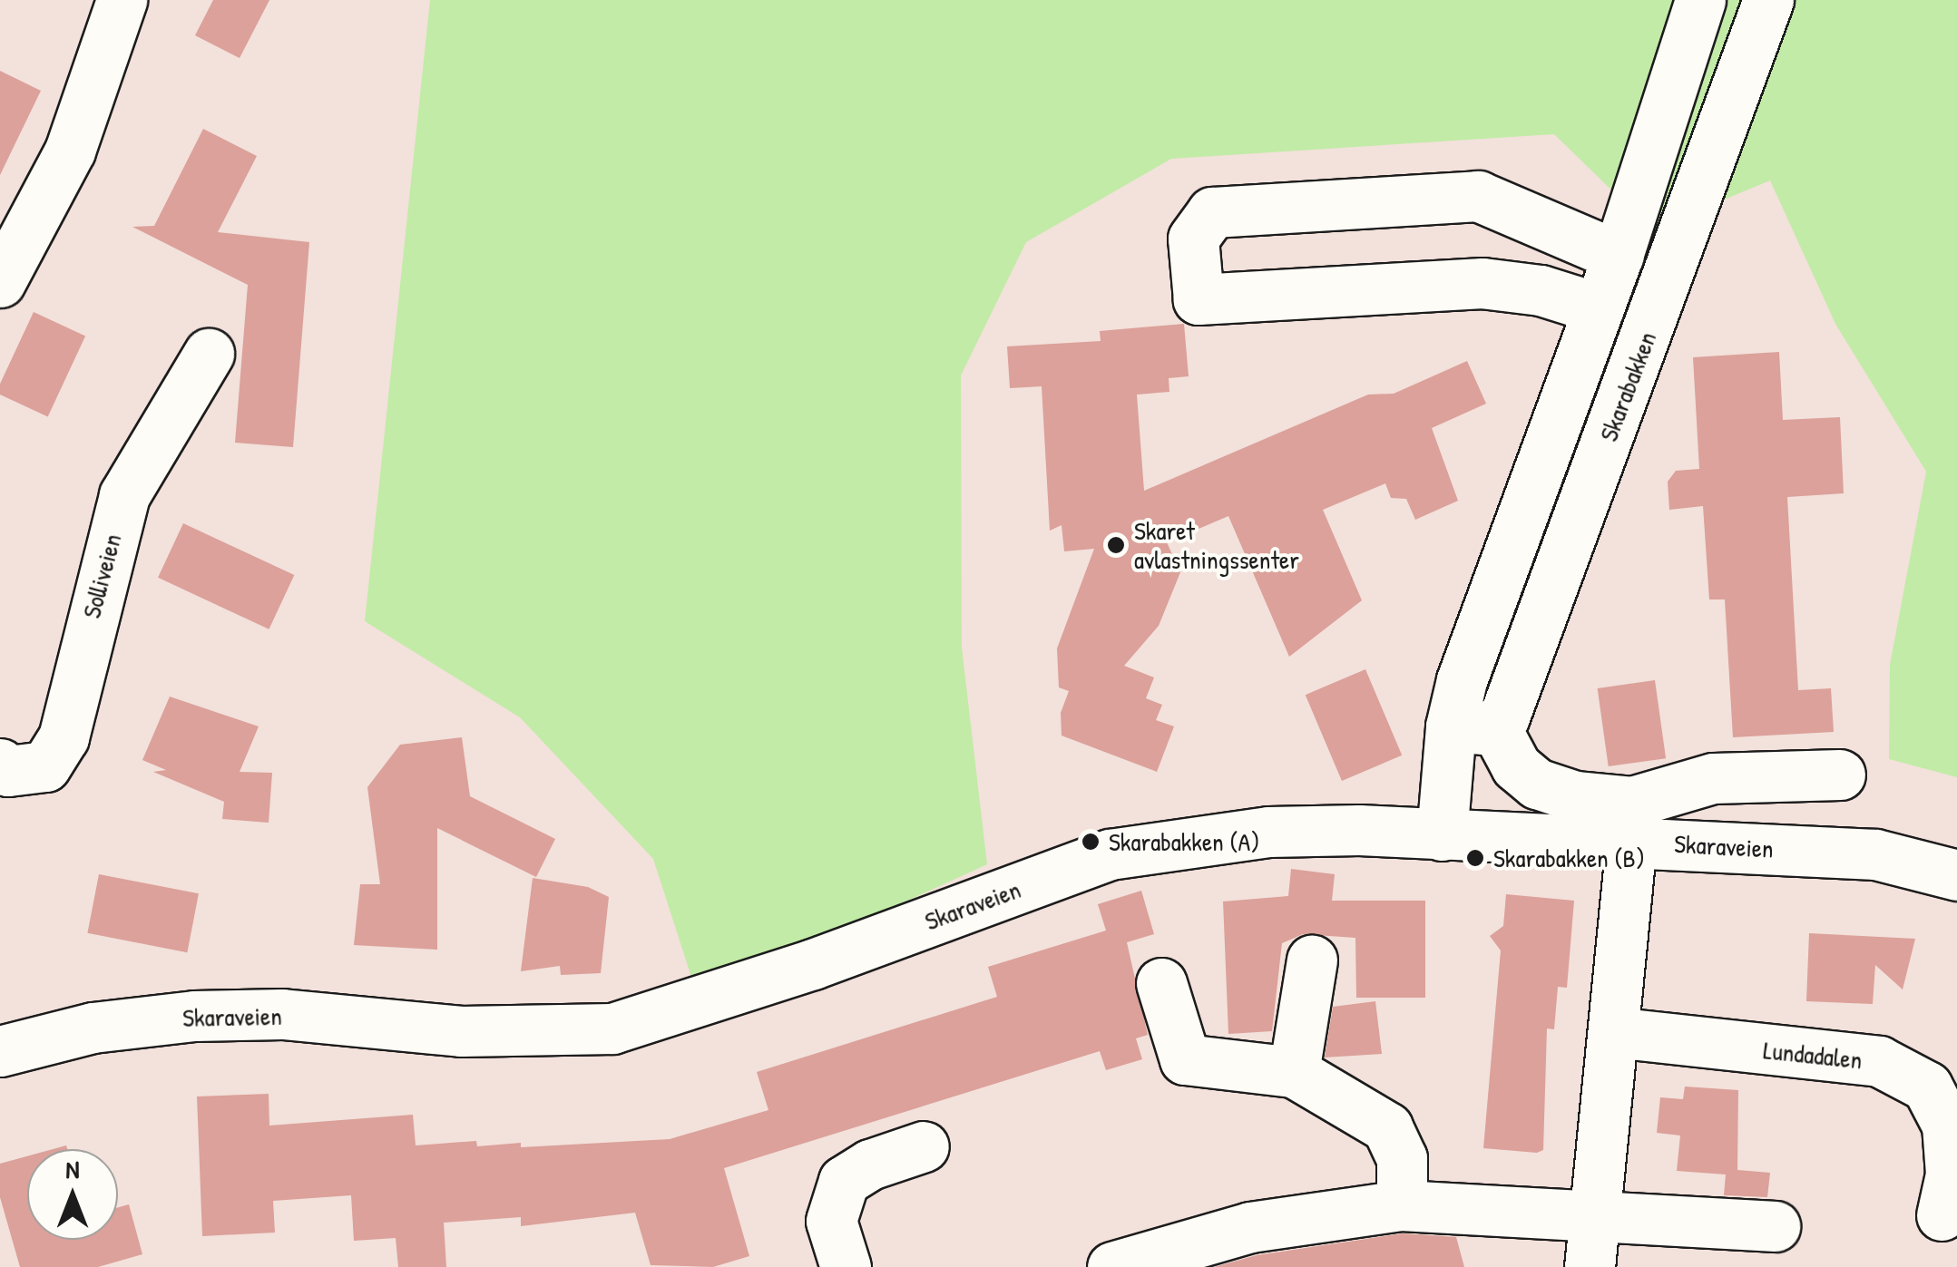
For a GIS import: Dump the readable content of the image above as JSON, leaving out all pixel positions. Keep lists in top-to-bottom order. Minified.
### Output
{"streets":{"street":["Skarabakken","Solliveien","Skaraveien","Lundadalen"]},"crossings":[["Skarabakken","Skaraveien"]],"places":["Skaret avlastningssenter","Skarabakken (A)","Skarabakken (B)"],"north":"top"}
